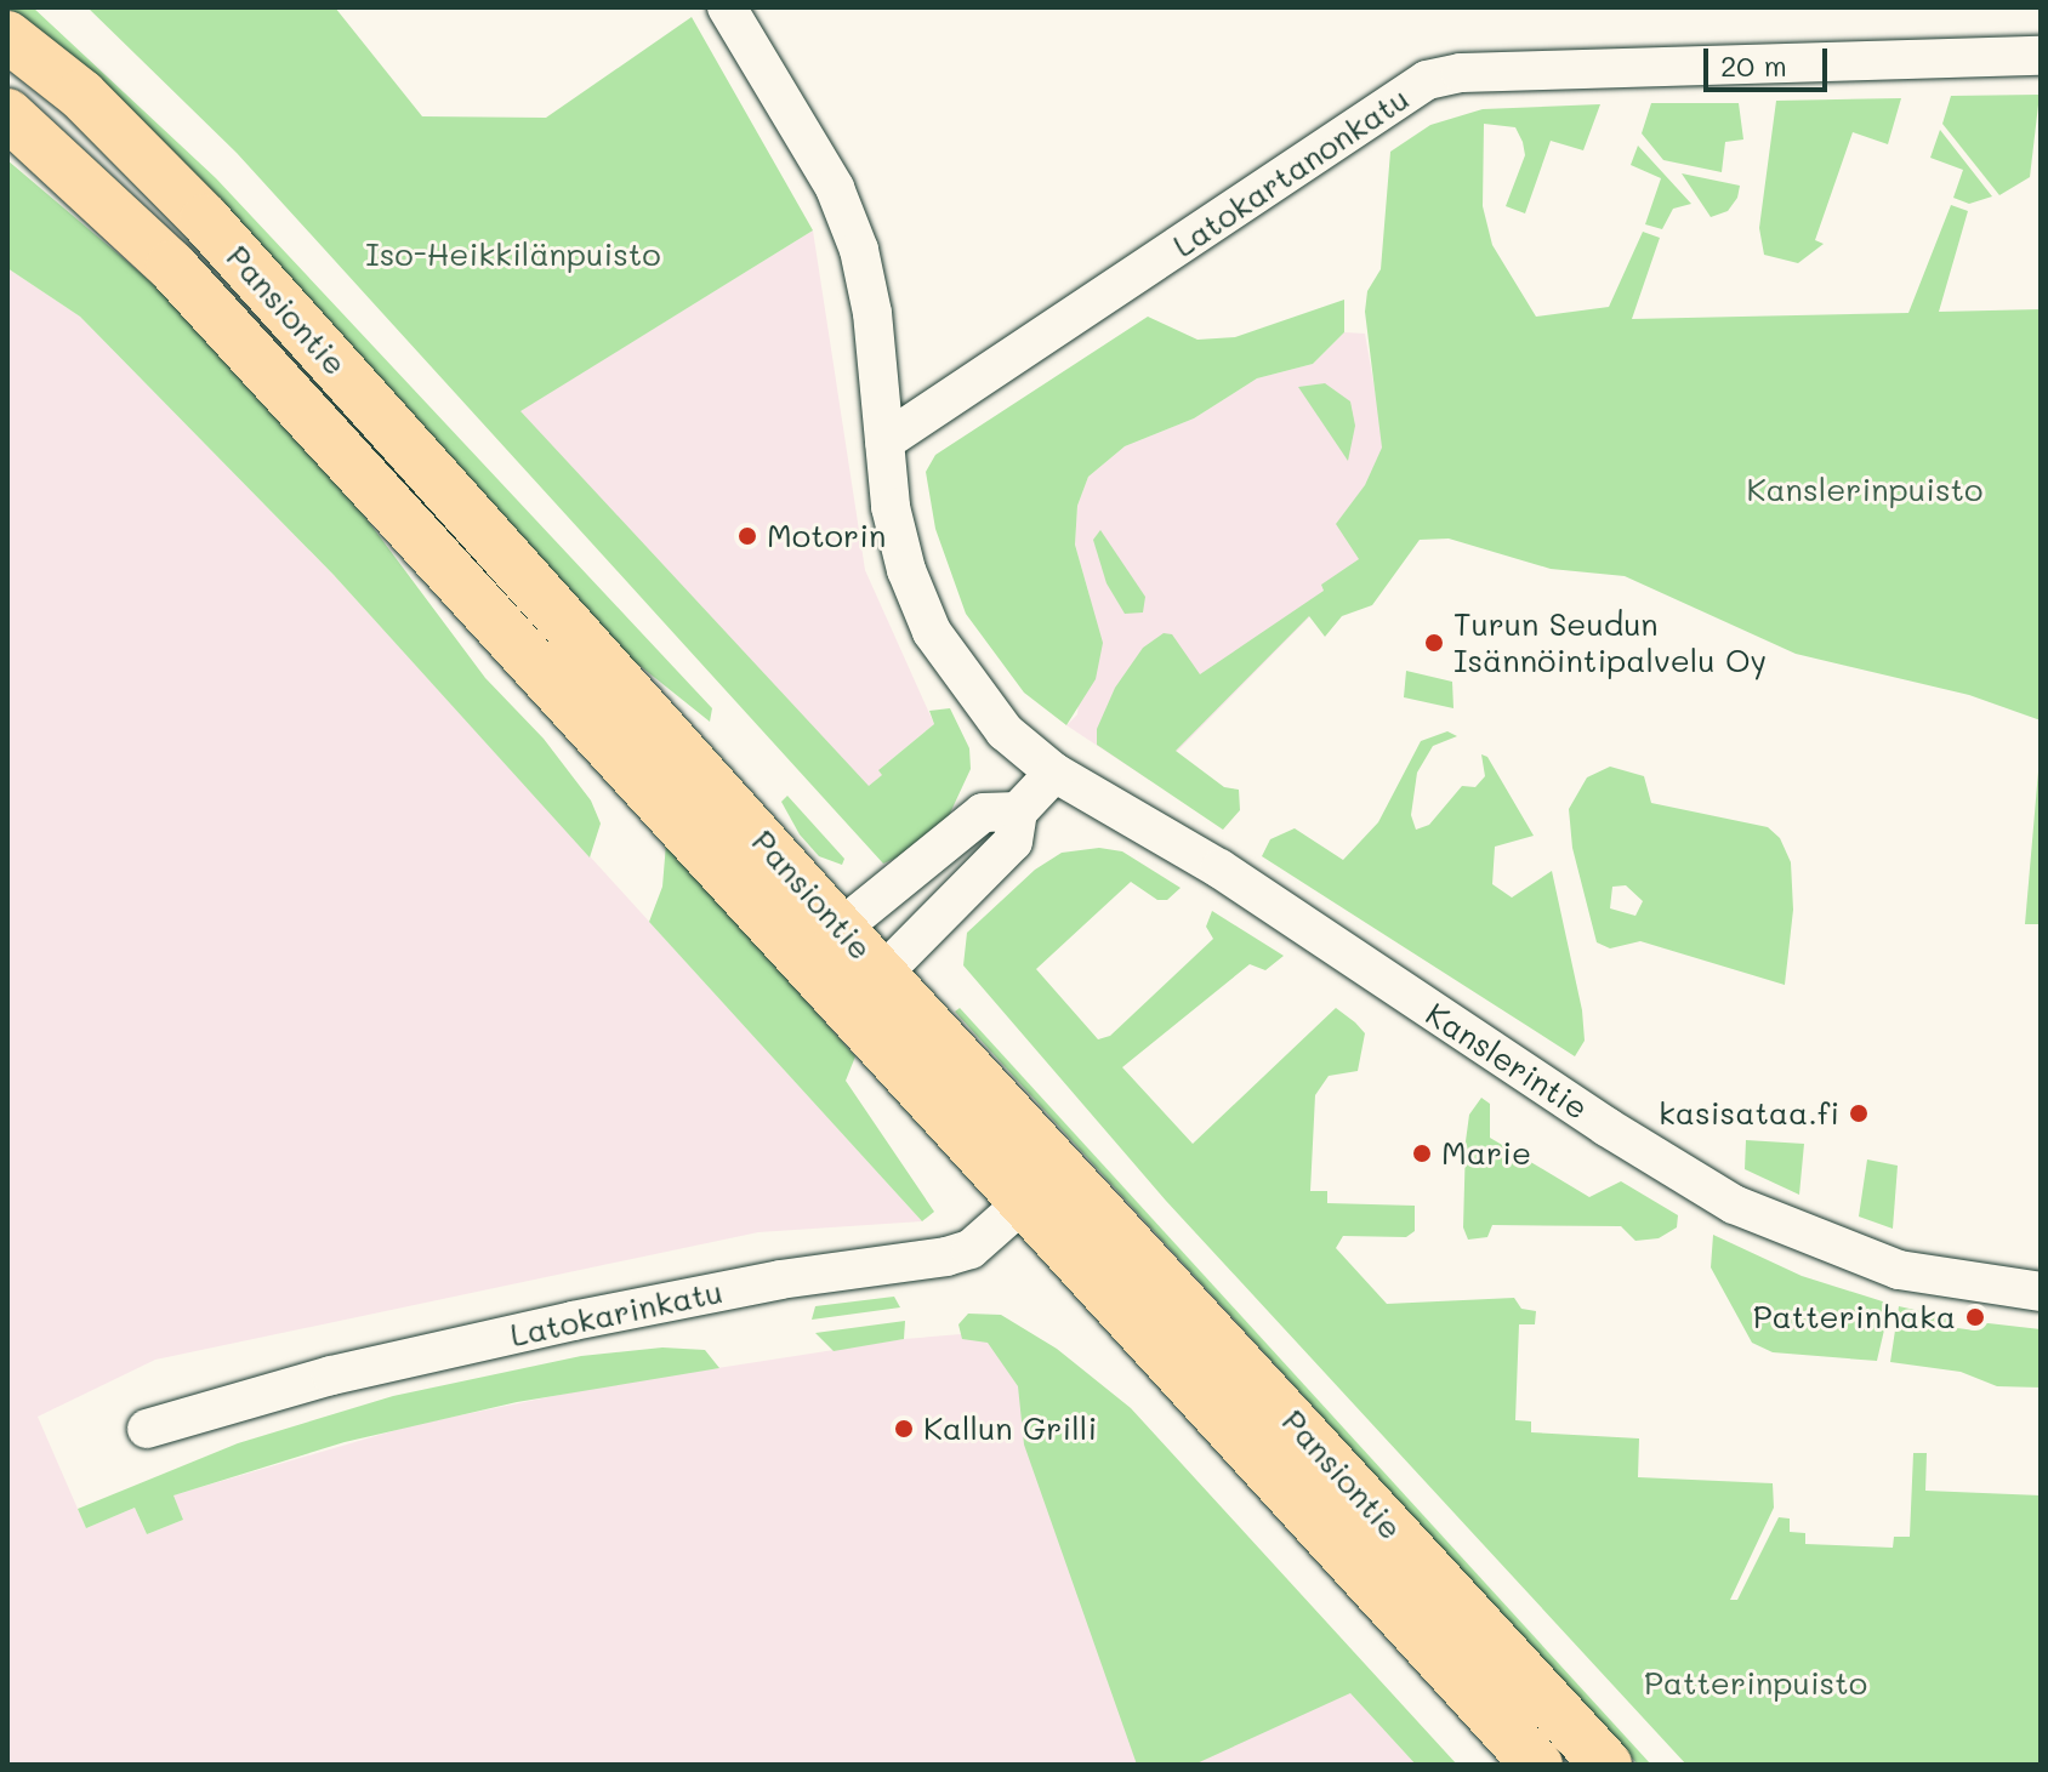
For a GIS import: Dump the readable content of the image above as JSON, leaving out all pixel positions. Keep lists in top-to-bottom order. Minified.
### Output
{"streets":{"main road":["Pansiontie"],"street":["Latokartanonkatu","Kanslerintie","Latokarinkatu"]},"crossings":[["Latokartanonkatu","Kanslerintie"],["Pansiontie","Latokarinkatu"]],"parks":["Iso-Heikkilänpuisto","Kanslerinpuisto","Patterinpuisto"],"places":["Motorin","Turun Seudun Isännöintipalvelu Oy","kasisataa.fi","Marie","Patterinhaka","Kallun Grilli"],"scale_bar":"20 m"}
